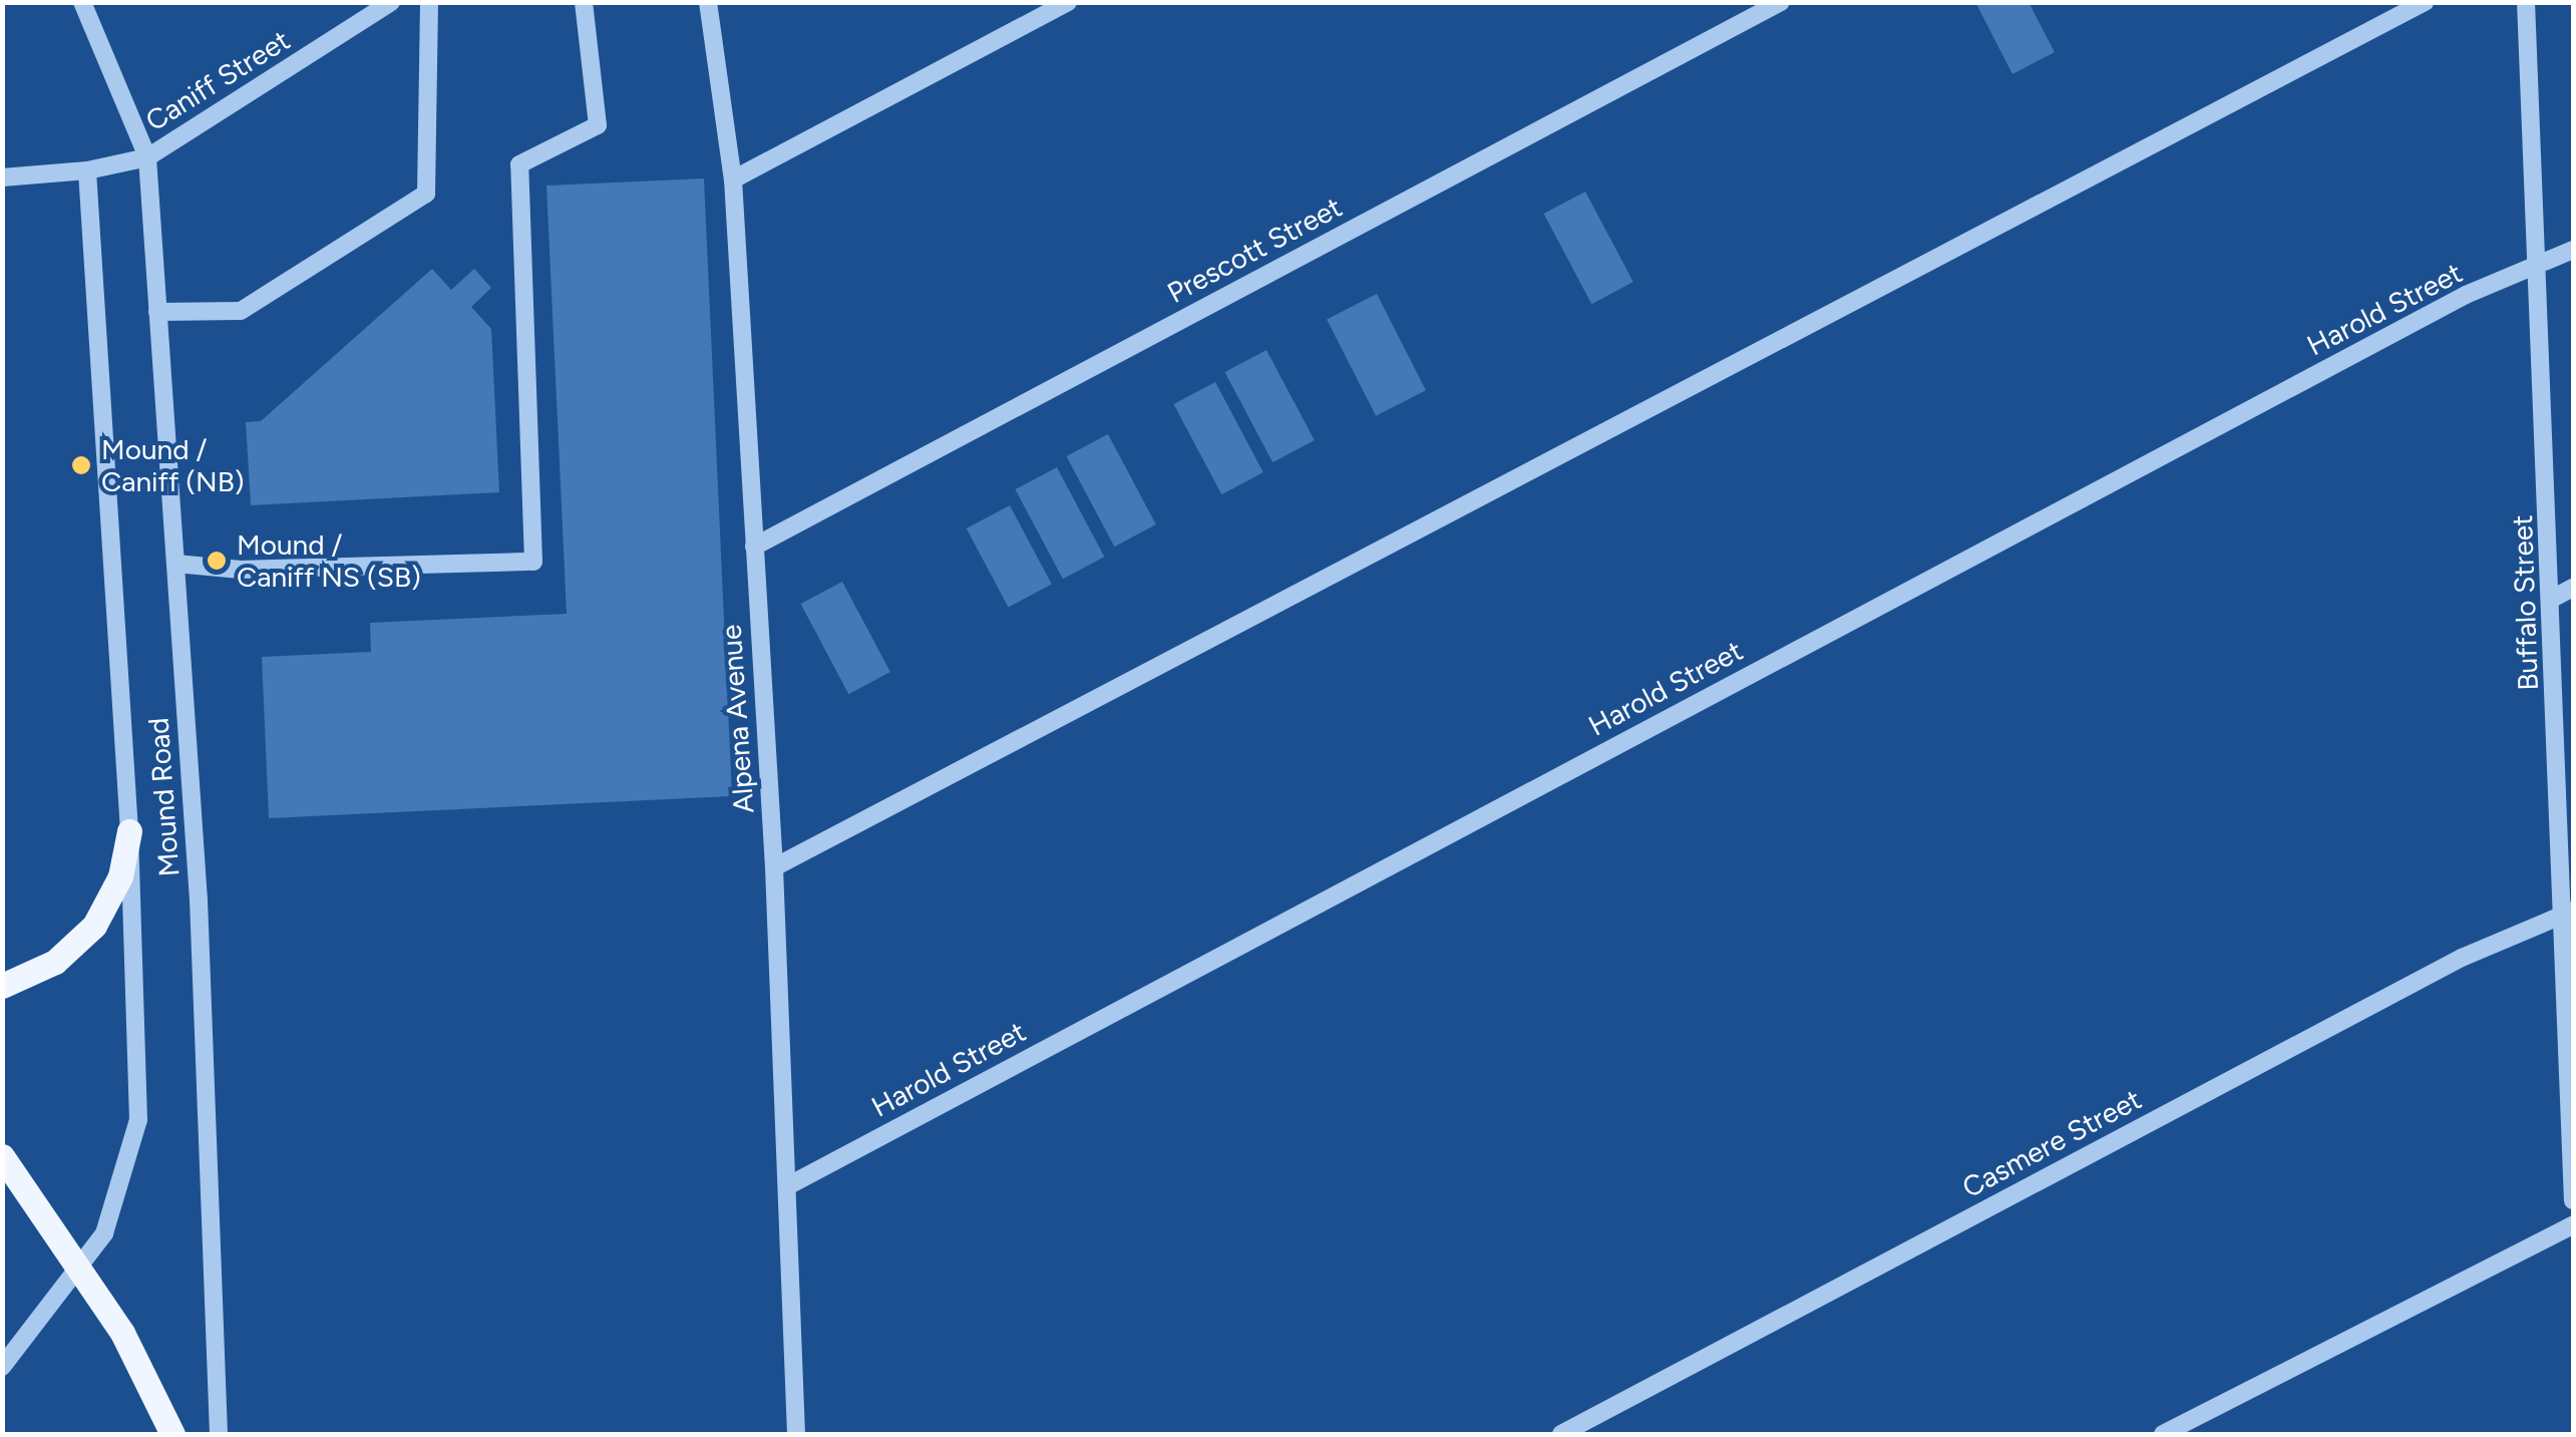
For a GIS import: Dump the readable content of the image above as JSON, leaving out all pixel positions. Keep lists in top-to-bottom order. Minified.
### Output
{"streets":{"street":["Caniff Street","Prescott Street","Harold Street","Buffalo Street","Alpena Avenue","Mound Road","Casmere Street"]},"crossings":[["Caniff Street","Mound Road"],["Prescott Street","Alpena Avenue"],["Harold Street","Buffalo Street"],["Harold Street","Alpena Avenue"],["Buffalo Street","Casmere Street"]],"places":["Mound / Caniff (NB)","Mound / Caniff NS (SB)"]}
